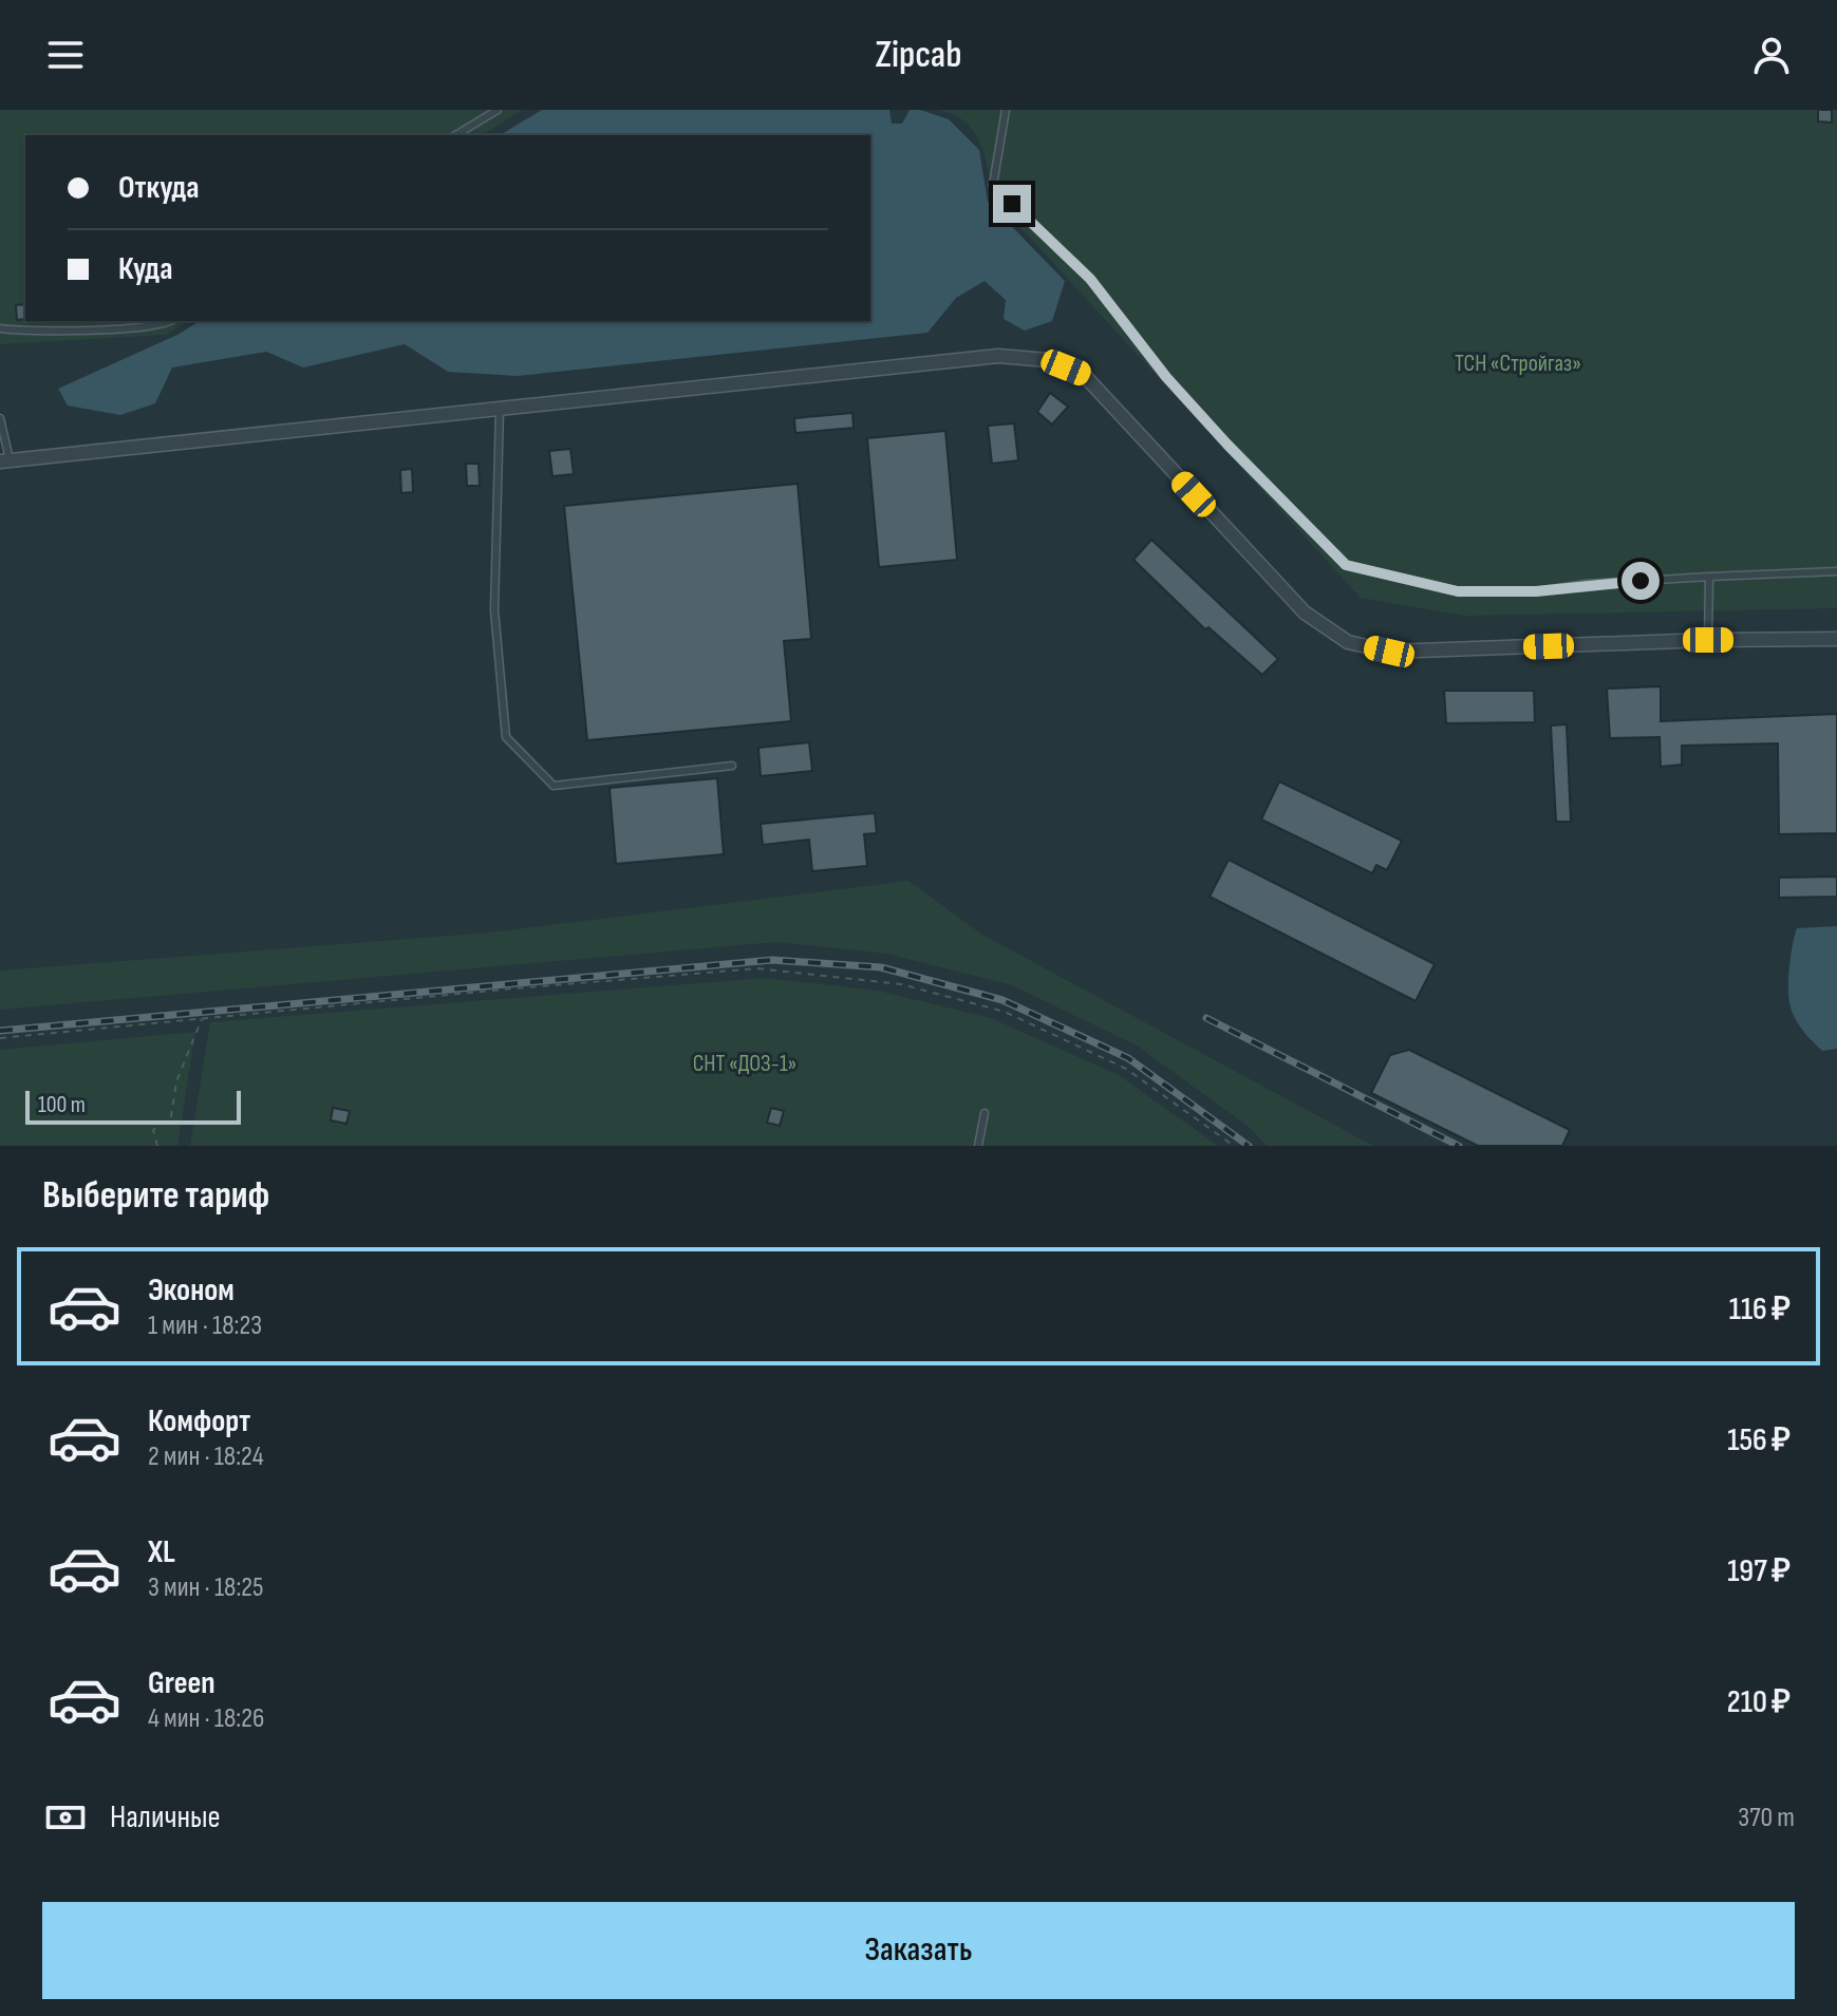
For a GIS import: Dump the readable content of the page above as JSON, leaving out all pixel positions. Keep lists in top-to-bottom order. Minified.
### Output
{"parks":["ТСН «Стройгаз»","СНТ «ДОЗ-1»"],"scale_bar":"100 m","page":{"header":"Zipcab","banner":["Откуда","Куда"],"scale":"100 m","heading":"Выберите тариф","list":[{"name":"Эконом","note":"1 мин · 18:23","value":"116 ₽"},{"name":"Комфорт","note":"2 мин · 18:24","value":"156 ₽"},{"name":"XL","note":"3 мин · 18:25","value":"197 ₽"},{"name":"Green","note":"4 мин · 18:26","value":"210 ₽"}],"pay":["Наличные","370 m"],"buttons":"Заказать"}}
